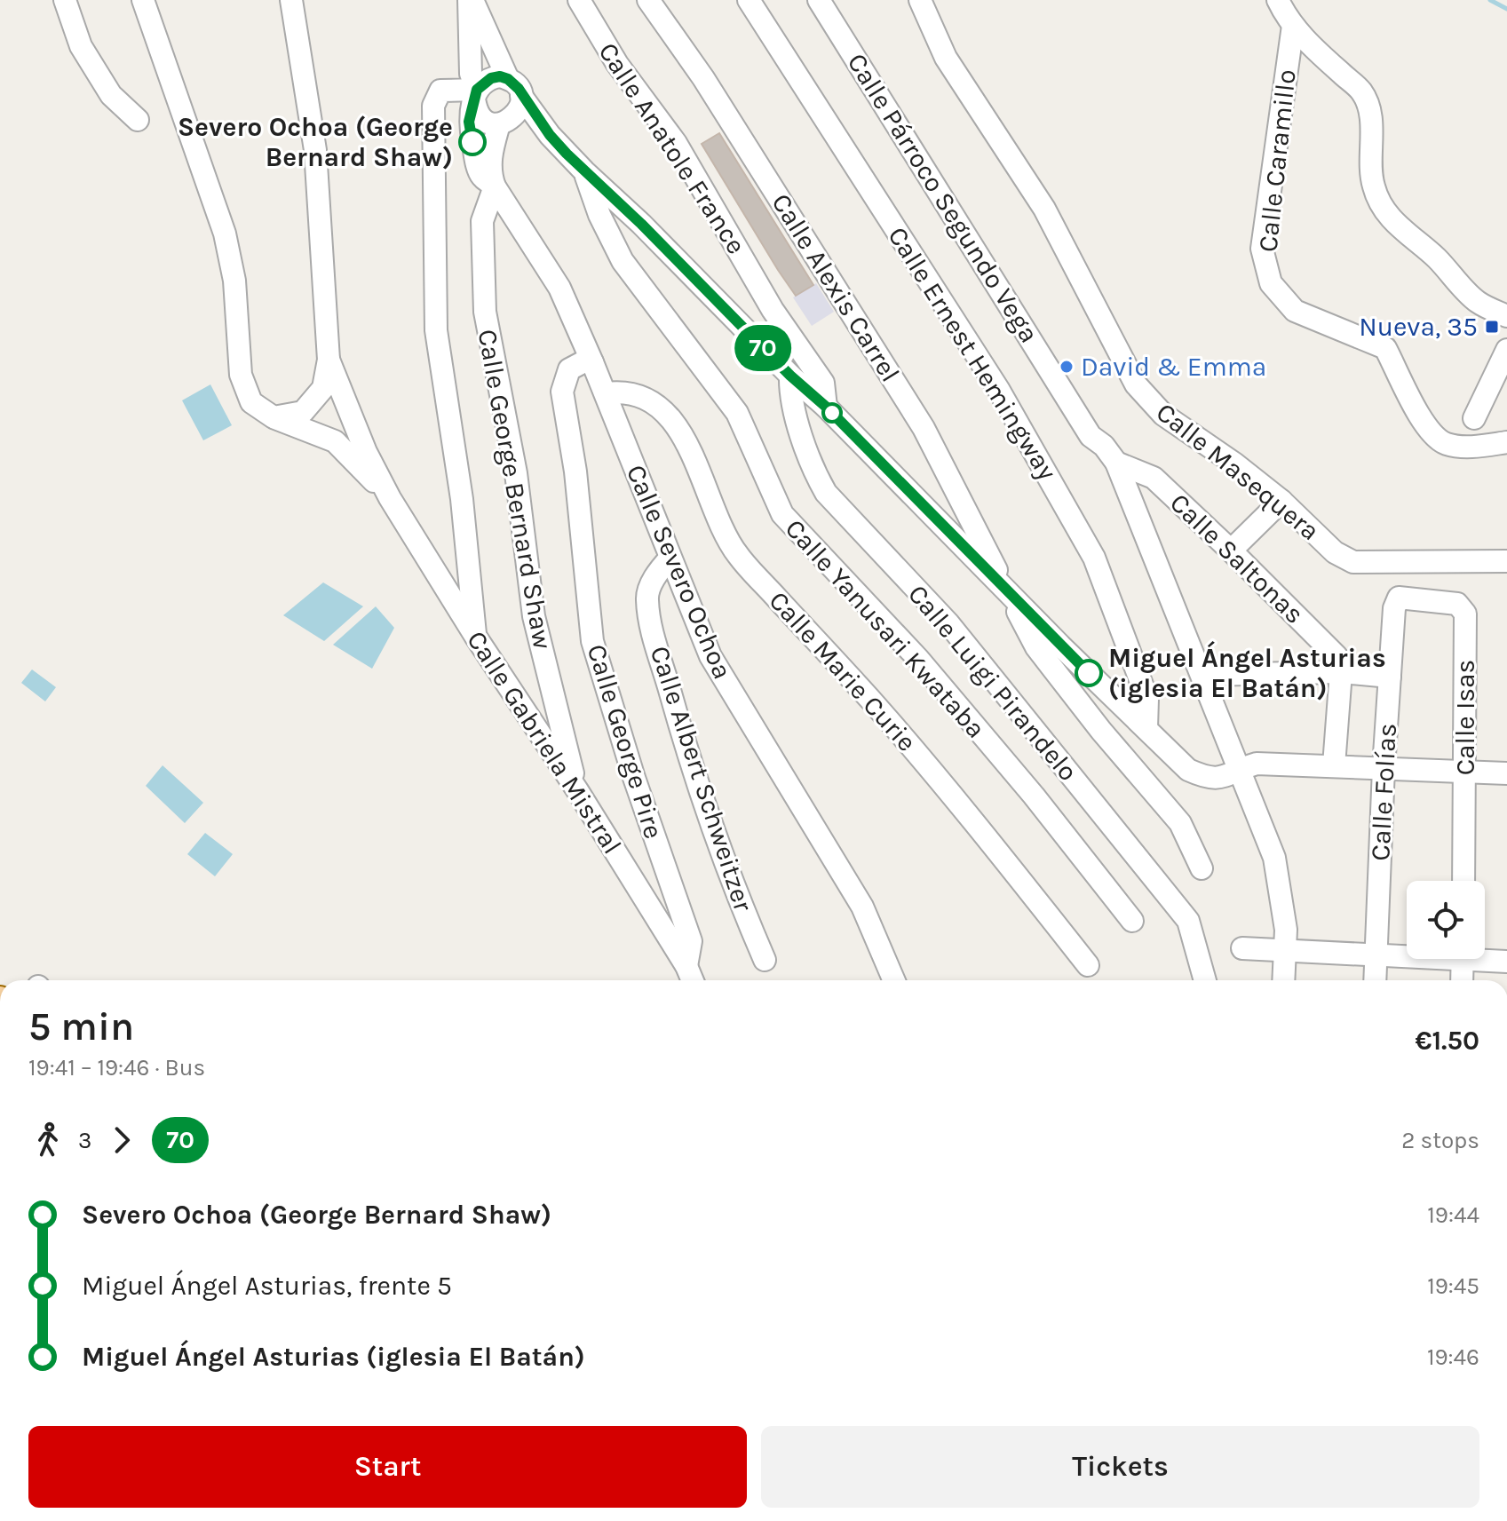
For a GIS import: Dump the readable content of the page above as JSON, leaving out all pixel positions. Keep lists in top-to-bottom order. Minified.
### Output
{"streets":{"street":["Calle Anatole France","Calle Caramillo","Calle Párroco Segundo Vega","Calle Alexis Carrel","Calle Ernest Hemingway","Calle Masequera","Calle George Bernard Shaw","Calle Saltonas","Calle Severo Ochoa","Calle Yanusari Kwataba","Calle Marie Curie","Calle Luigi Pirandelo","Calle Isas","Calle George Pire","Calle Gabriela Mistral","Calle Albert Schweitzer","Calle Folías"]},"crossings":[["Calle Párroco Segundo Vega","Calle Saltonas"],["Calle George Bernard Shaw","Calle Severo Ochoa"],["Calle George Bernard Shaw","Calle Gabriela Mistral"],["Calle Severo Ochoa","Calle Marie Curie"],["Calle Severo Ochoa","Calle George Pire"],["Calle Severo Ochoa","Calle Albert Schweitzer"],["Calle Isas","Calle Folías"],["Calle George Pire","Calle Gabriela Mistral"]],"places":{"other":["Severo Ochoa (George Bernard Shaw)","David & Emma","Miguel Ángel Asturias (iglesia El Batán)"],"transit":["Nueva, 35"]},"lines":["bus line 70"],"page":{"on_map":"70","heading":["5 min","19:41 – 19:46 · Bus","€1.50"],"legs":["3","70","2 stops"],"list":[{"name":"Severo Ochoa (George Bernard Shaw)","value":"19:44"},{"name":"Miguel Ángel Asturias, frente 5","value":"19:45"},{"name":"Miguel Ángel Asturias (iglesia El Batán)","value":"19:46"}],"buttons":["Start","Tickets"]}}
